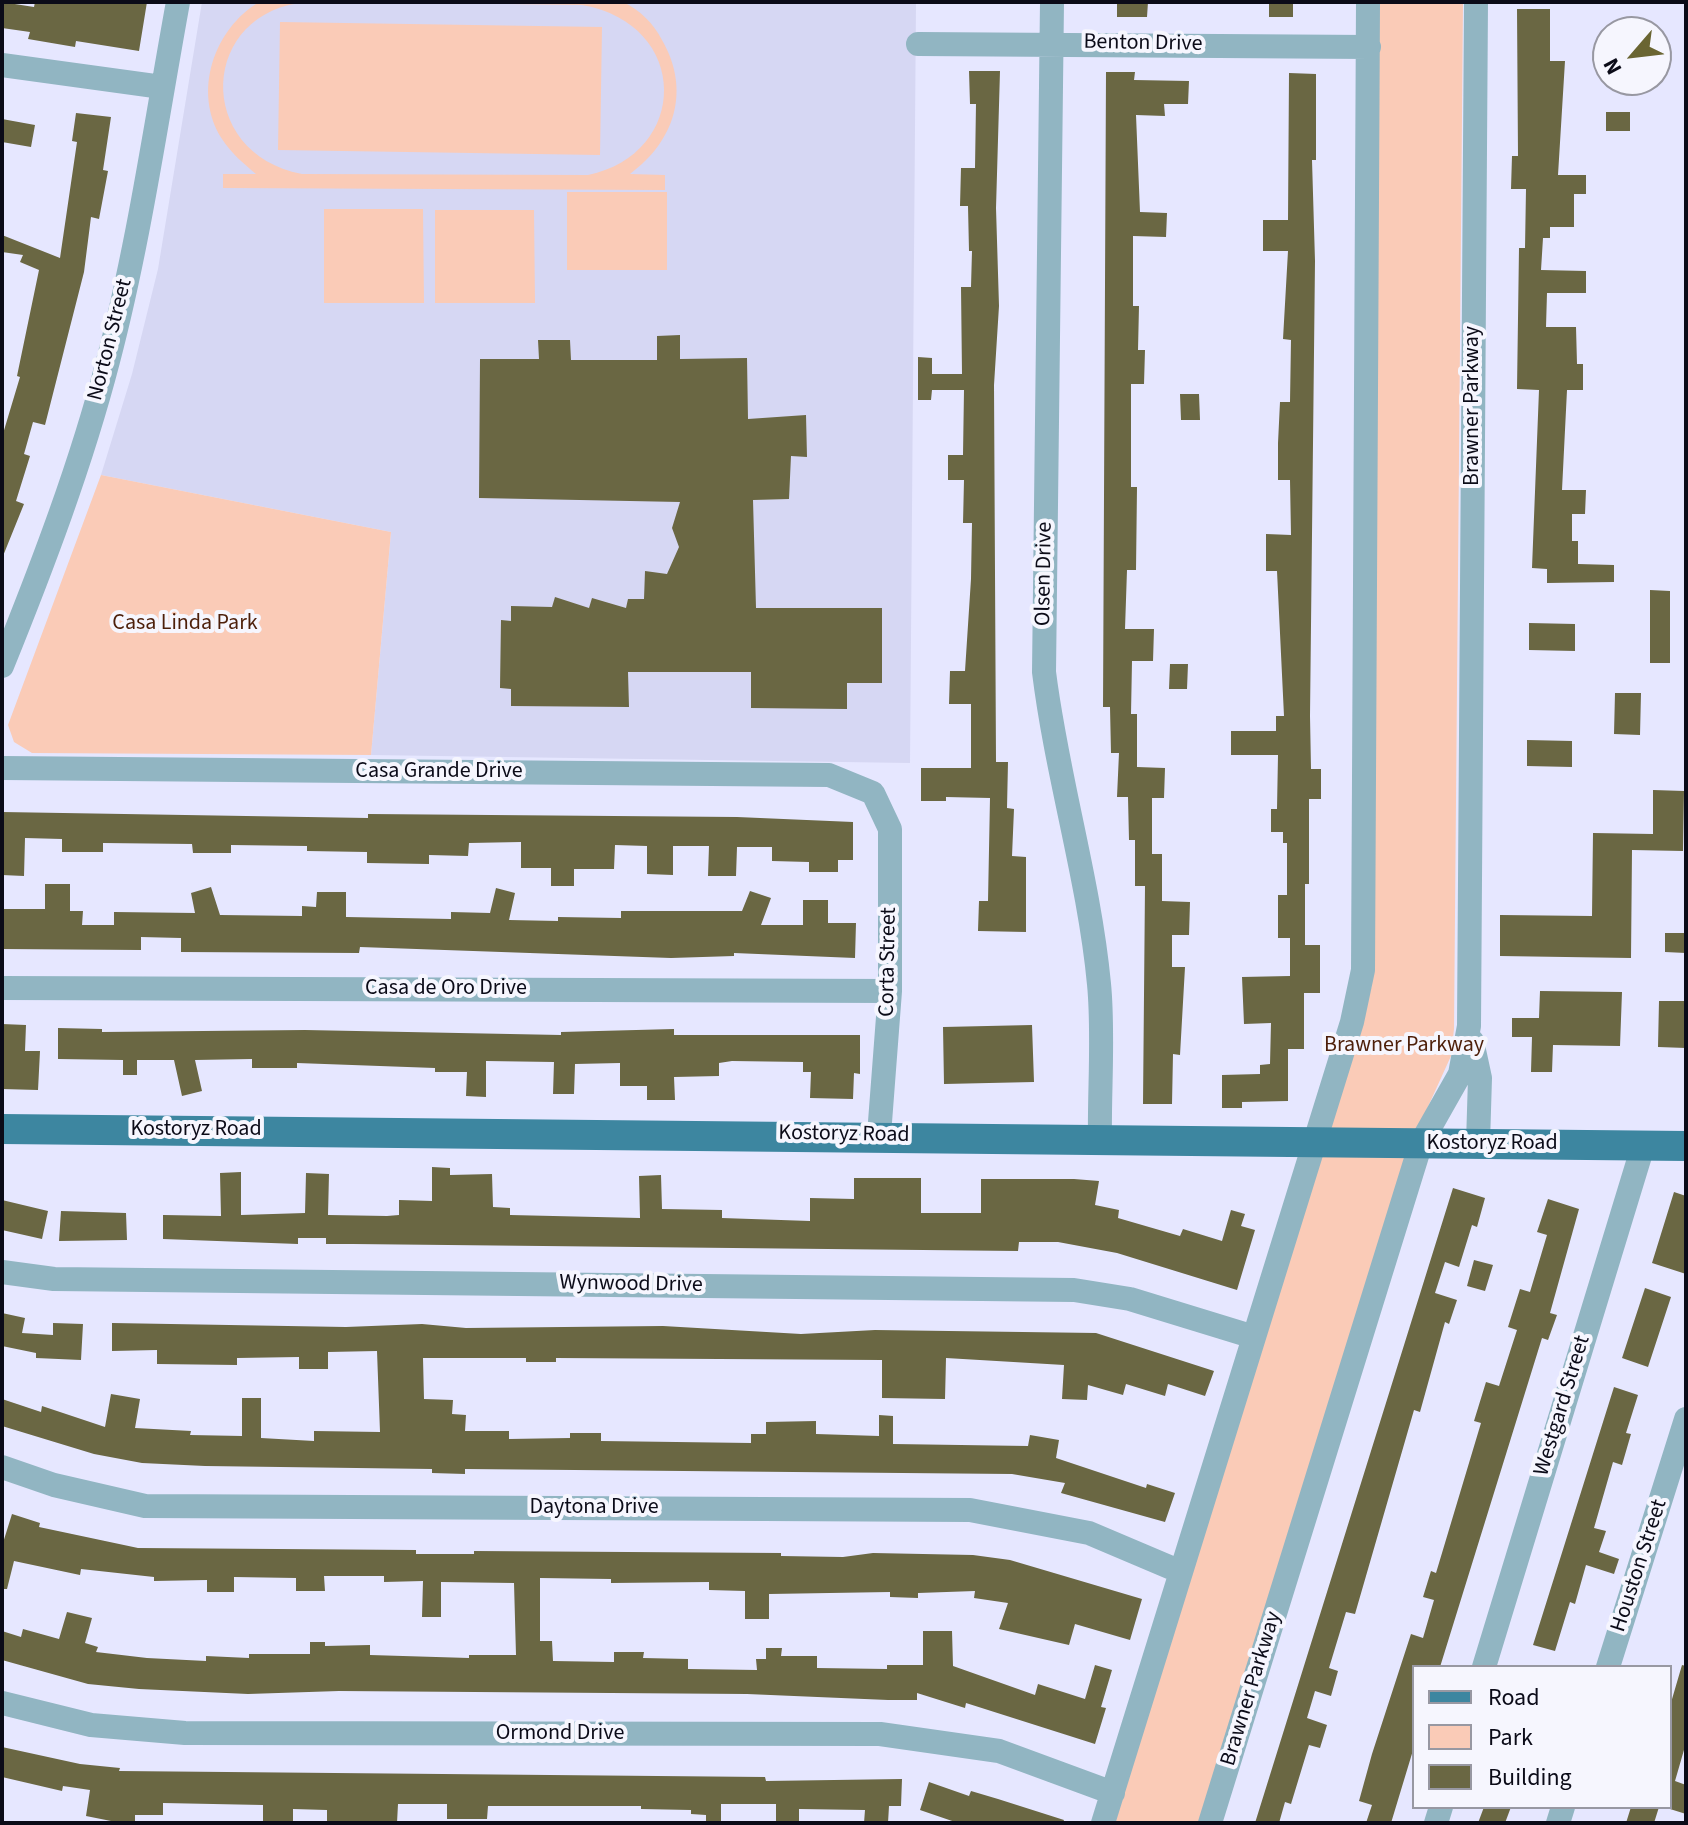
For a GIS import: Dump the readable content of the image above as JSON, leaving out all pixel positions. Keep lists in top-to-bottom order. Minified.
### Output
{"streets":{"main road":["Kostoryz Road"],"street":["Benton Drive","Norton Street","Brawner Parkway","Olsen Drive","Casa Grande Drive","Corta Street","Casa de Oro Drive","Wynwood Drive","Westgard Street","Daytona Drive","Houston Street","Ormond Drive"]},"crossings":[["Benton Drive","Olsen Drive"],["Brawner Parkway","Kostoryz Road"],["Olsen Drive","Kostoryz Road"],["Casa Grande Drive","Corta Street"],["Corta Street","Casa de Oro Drive"],["Corta Street","Kostoryz Road"],["Kostoryz Road","Westgard Street"]],"parks":["Casa Linda Park","Brawner Parkway"],"legend":["Road","Park","Building"],"north":"bottom left"}
